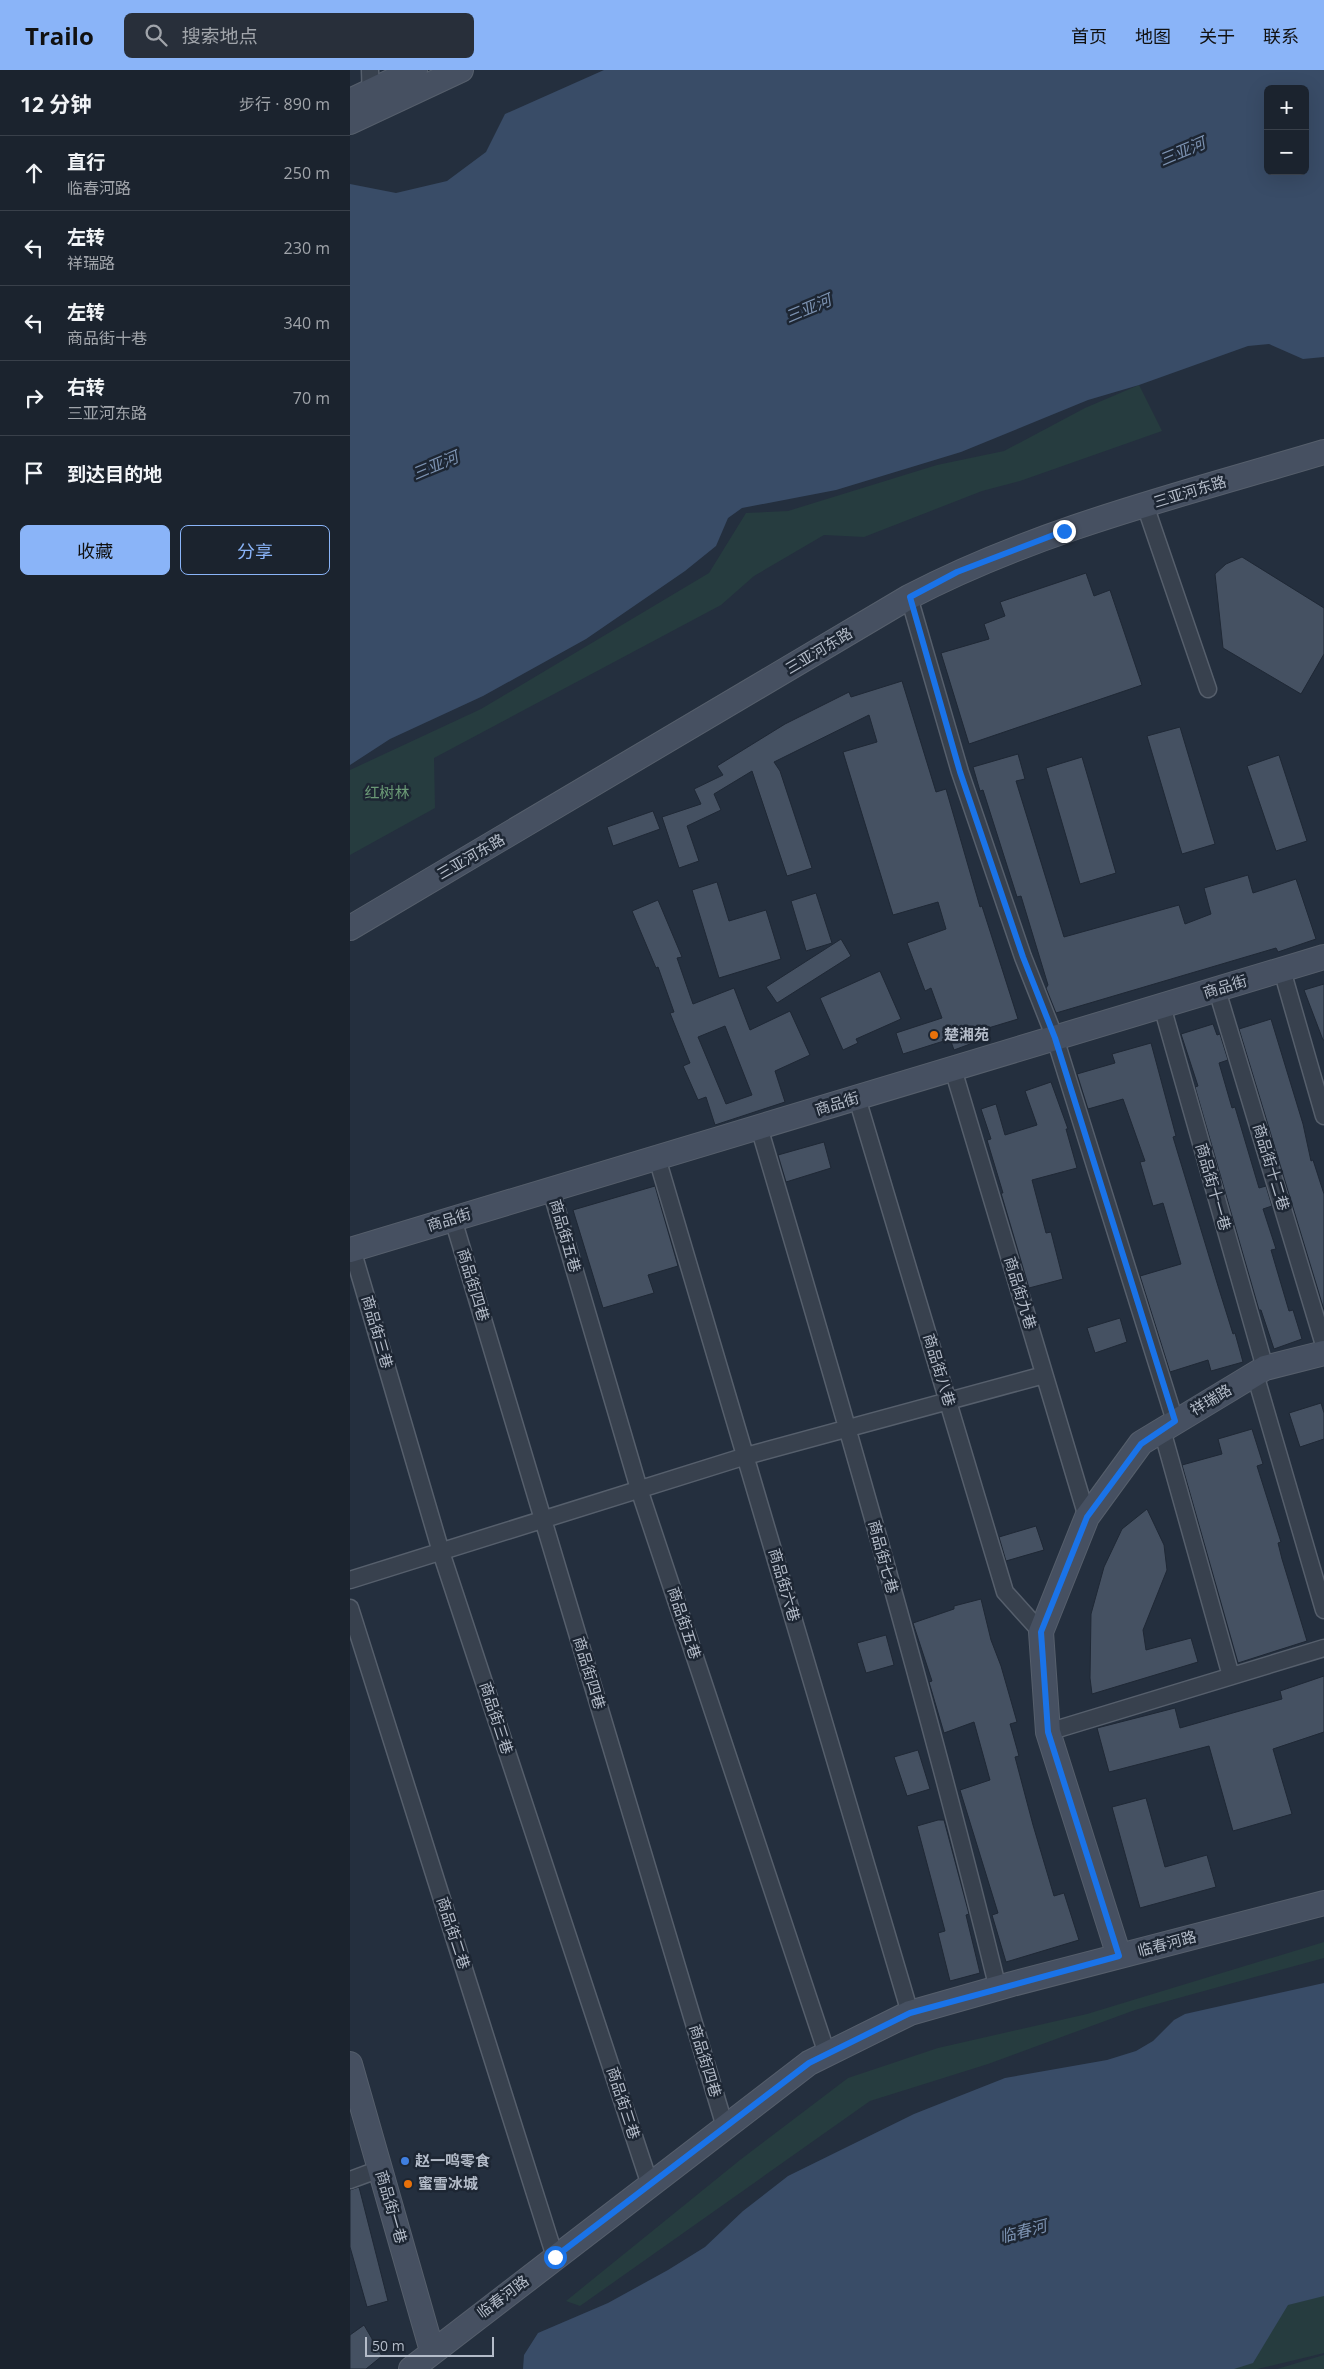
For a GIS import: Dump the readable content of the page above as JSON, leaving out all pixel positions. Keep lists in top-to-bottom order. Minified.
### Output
{"streets":{"street":["三亚河东路","商品街","商品街十二巷","商品街十一巷","商品街五巷","商品街四巷","商品街九巷","商品街三巷","商品街八巷","祥瑞路","商品街七巷","商品街六巷","商品街二巷","临春河路","商品街一巷"]},"crossings":[["商品街","商品街十二巷"],["商品街","商品街十一巷"],["商品街","商品街五巷"],["商品街","商品街四巷"],["商品街","商品街九巷"],["商品街","商品街三巷"],["商品街","商品街八巷"],["商品街","商品街七巷"],["商品街","商品街六巷"],["商品街十一巷","祥瑞路"],["商品街五巷","临春河路"],["商品街四巷","临春河路"],["商品街九巷","祥瑞路"],["商品街三巷","临春河路"],["商品街八巷","祥瑞路"],["祥瑞路","临春河路"],["商品街七巷","临春河路"],["商品街六巷","临春河路"],["商品街二巷","临春河路"],["临春河路","商品街一巷"]],"water":["三亚河","临春河"],"parks":["红树林"],"places":["楚湘苑","赵一鸣零食","蜜雪冰城"],"scale_bar":"50 m","page":{"header":"Trailo","search":"搜索地点","nav":["首页","地图","关于","联系"],"heading":["12 分钟","步行 · 890 m"],"map_buttons":["+","−"],"list":[["直行","临春河路","250 m"],["左转","祥瑞路","230 m"],["左转","商品街十巷","340 m"],["右转","三亚河东路","70 m"],"到达目的地"],"buttons":["收藏","分享"],"scale":"50 m"}}
